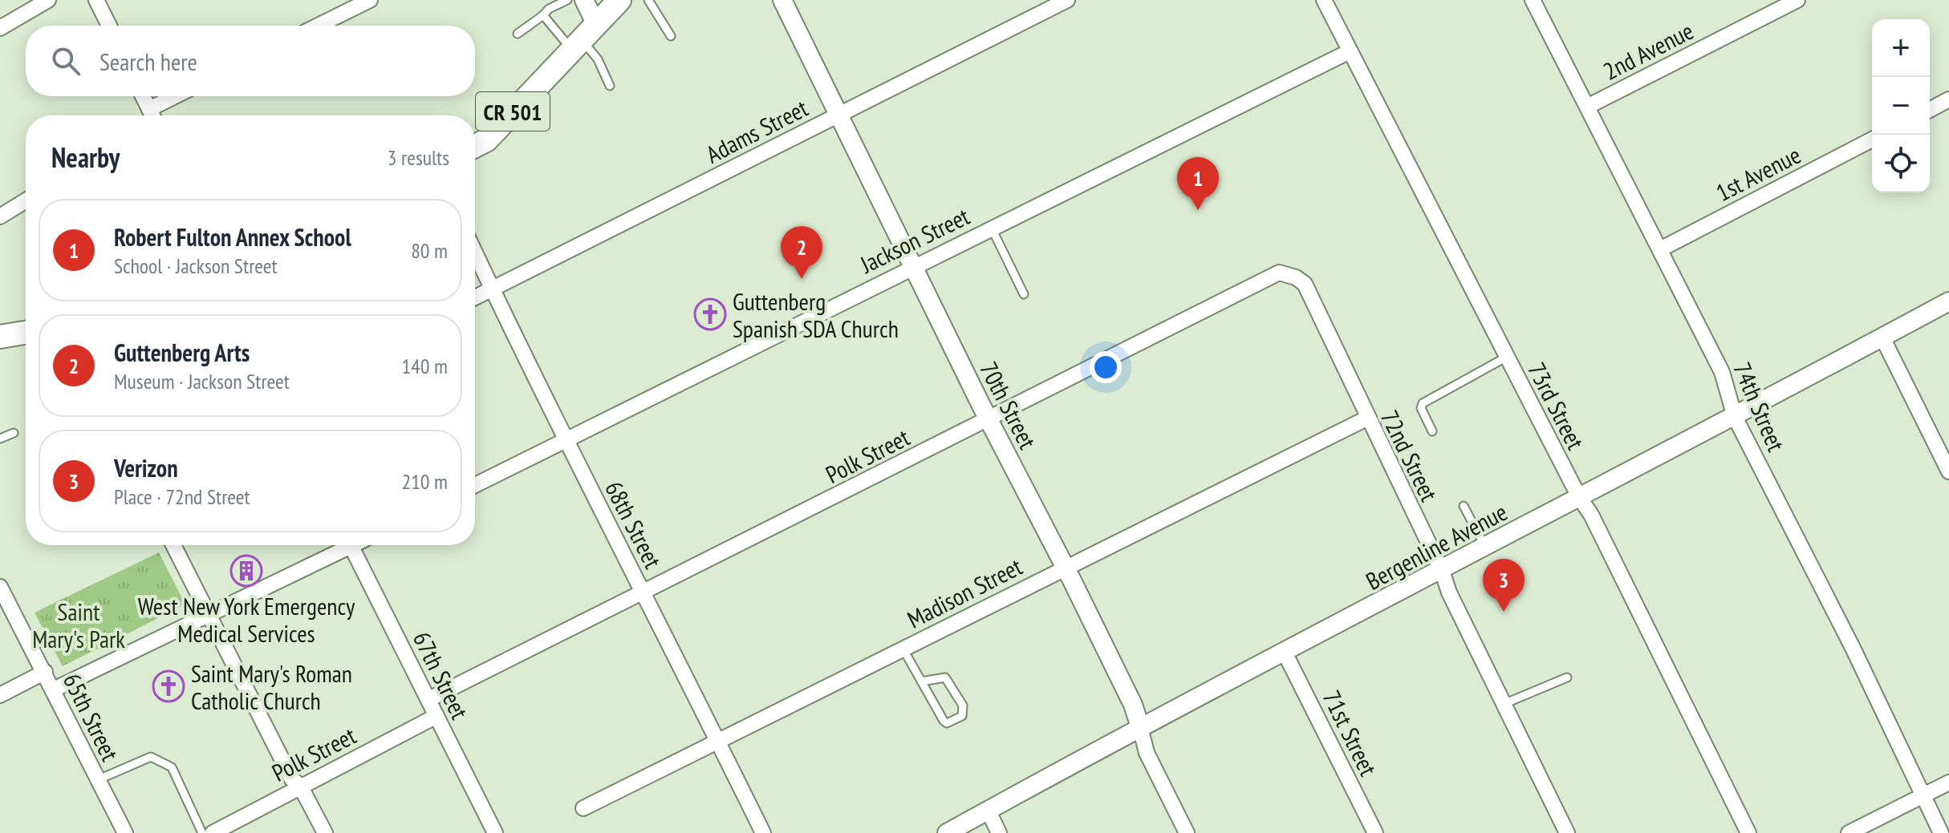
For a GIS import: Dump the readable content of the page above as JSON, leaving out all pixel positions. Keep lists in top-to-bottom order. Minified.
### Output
{"streets":{"main road":["CR 501"],"street":["2nd Avenue","Adams Street","1st Avenue","Jackson Street","70th Street","73rd Street","74th Street","Polk Street","72nd Street","68th Street","Bergenline Avenue","Madison Street","67th Street","65th Street","71st Street"]},"crossings":[["2nd Avenue","74th Street"],["Adams Street","70th Street"],["Adams Street","68th Street"],["1st Avenue","74th Street"],["Jackson Street","70th Street"],["Jackson Street","73rd Street"],["Jackson Street","68th Street"],["70th Street","Polk Street"],["70th Street","Bergenline Avenue"],["70th Street","Madison Street"],["73rd Street","Bergenline Avenue"],["74th Street","Bergenline Avenue"],["Polk Street","72nd Street"],["Polk Street","68th Street"],["Polk Street","67th Street"],["72nd Street","Bergenline Avenue"],["72nd Street","Madison Street"],["68th Street","Madison Street"],["Bergenline Avenue","71st Street"]],"parks":["Saint Mary's Park"],"places":{"church":["Guttenberg Spanish SDA Church","Saint Mary's Roman Catholic Church"],"building":["West New York Emergency Medical Services"]},"page":{"map_buttons":["+","−"],"search":"Search here","heading":["Nearby","3 results"],"pins":["1","2","3"],"list":[{"mark":"1","name":"Robert Fulton Annex School","note":"School · Jackson Street","value":"80 m"},{"mark":"2","name":"Guttenberg Arts","note":"Museum · Jackson Street","value":"140 m"},{"mark":"3","name":"Verizon","note":"Place · 72nd Street","value":"210 m"}]}}
